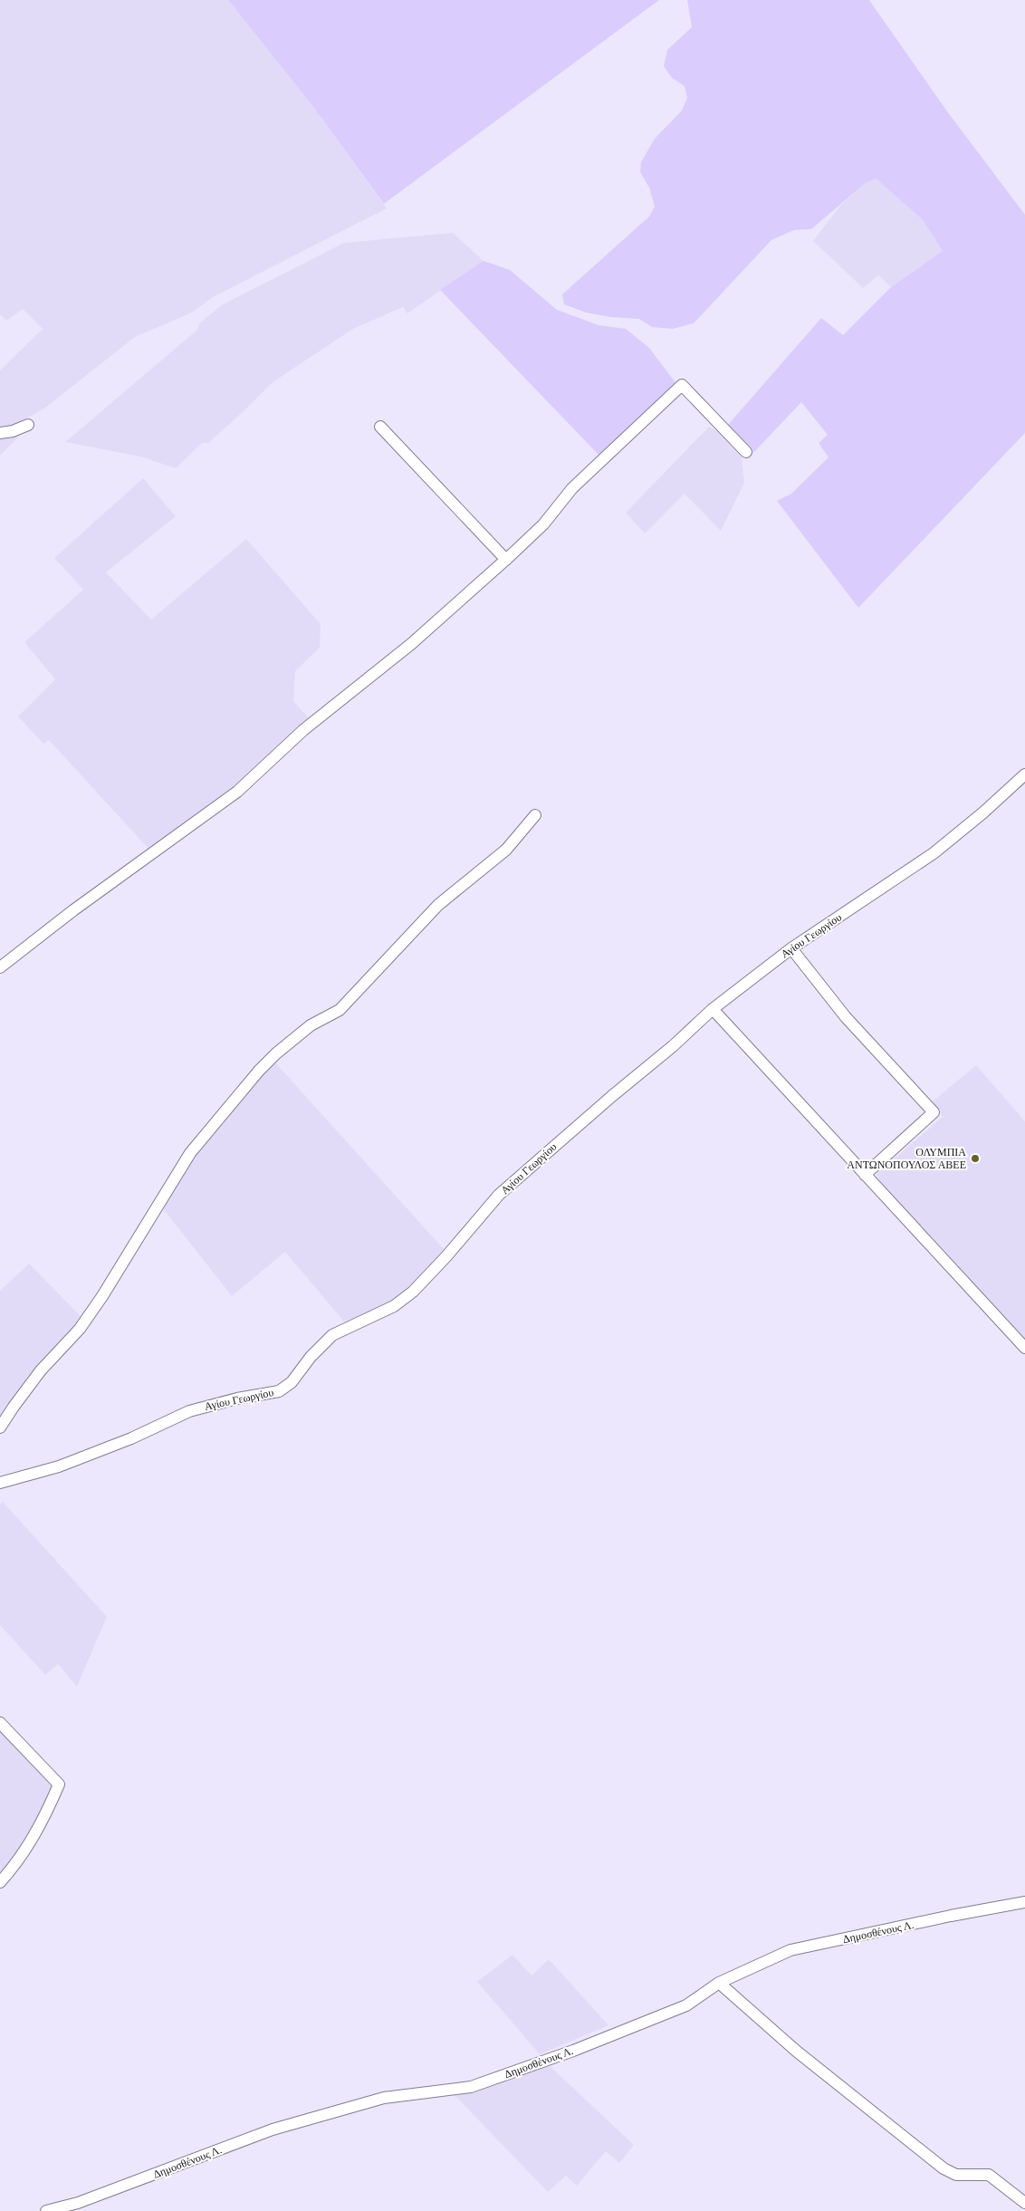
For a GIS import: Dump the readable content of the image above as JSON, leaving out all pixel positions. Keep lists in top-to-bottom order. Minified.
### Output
{"streets":{"street":["Αγίου Γεωργίου","Δημοσθένους Λ."]},"places":["ΟΛΥΜΠΙΑ ΑΝΤΩΝΟΠΟΥΛΟΣ ΑΒΕΕ"]}
